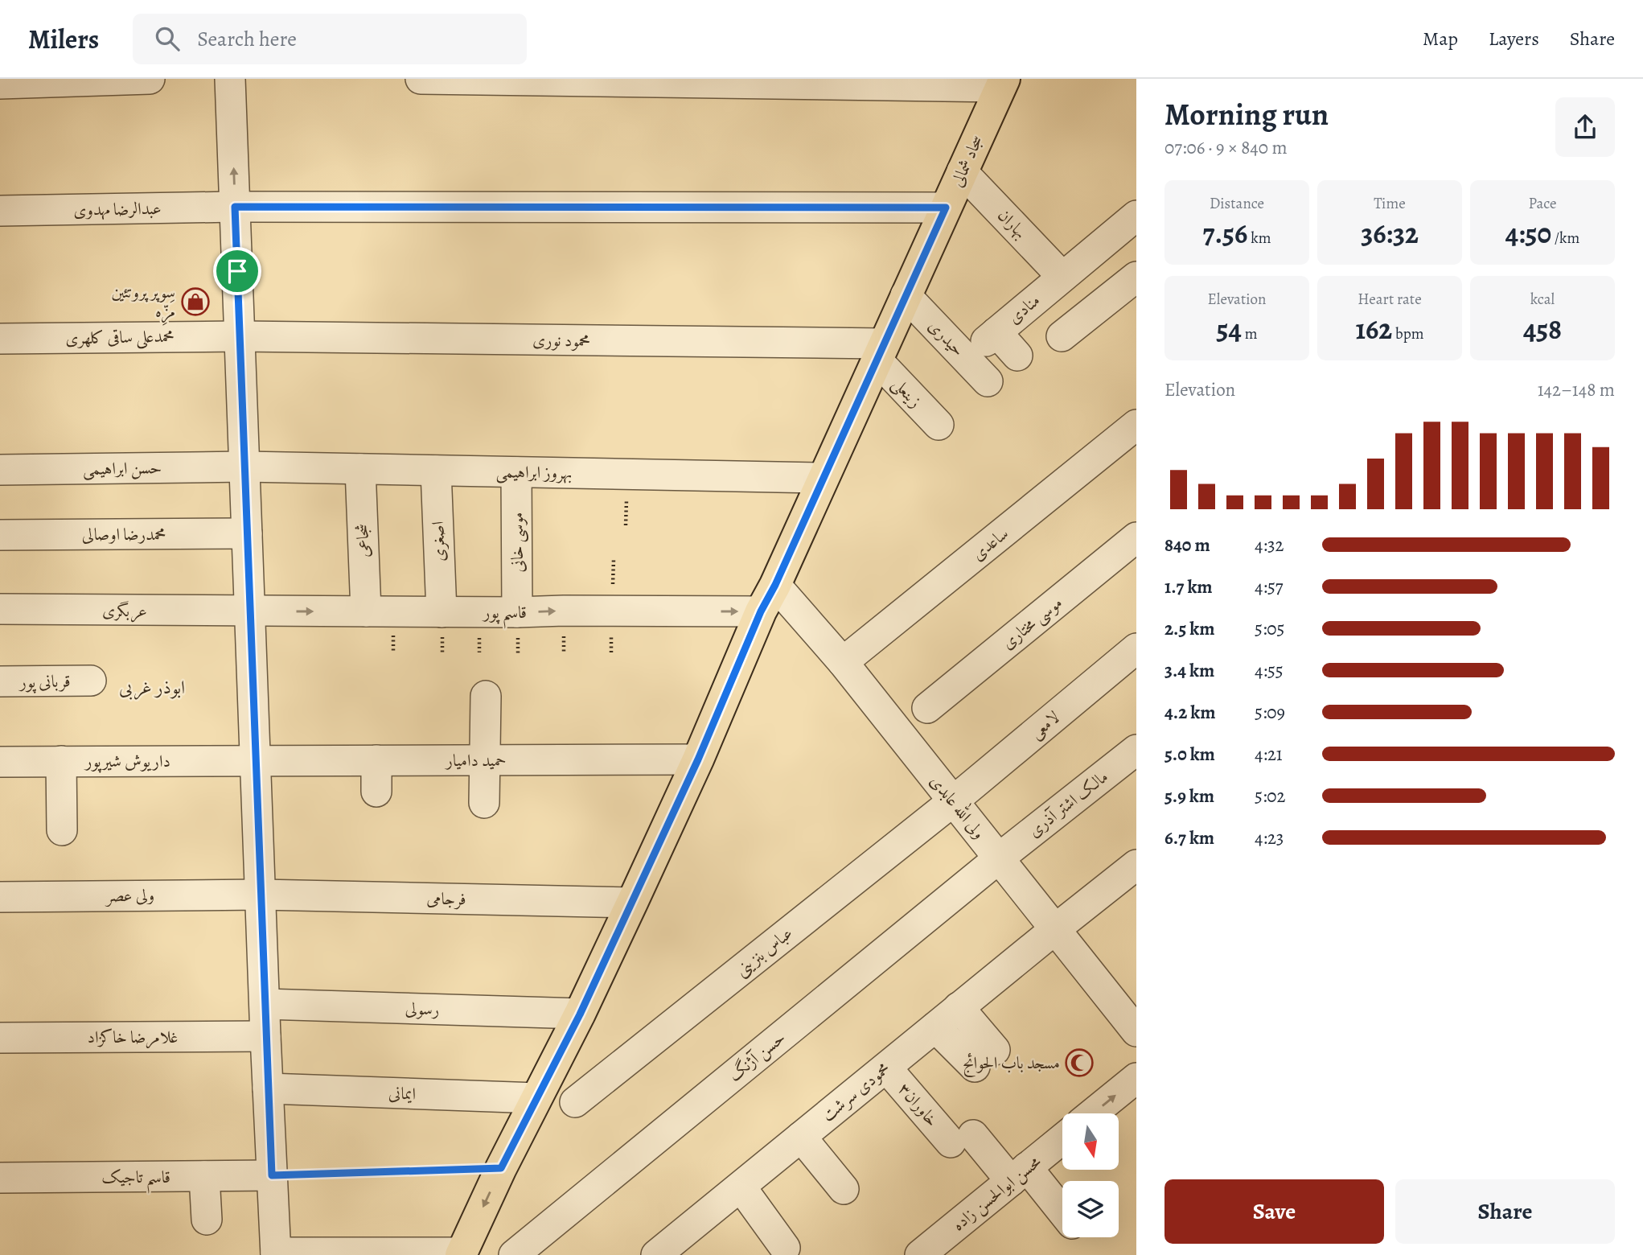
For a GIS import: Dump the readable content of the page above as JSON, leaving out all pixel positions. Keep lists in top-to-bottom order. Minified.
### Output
{"streets":{"main road":["سجاد شمالی"],"street":["عبدالرضا مهدوی","بهاران","منادی","محمدعلی ساقی کلهری","حیدری","محمود نوری","زینعلی","حسن ابراهیمی","بهروز ابراهیمی","محمدرضا اوصالی","شجاعی","اصغری","موسی خانی","ساعدی","عربگری","قاسم پور","موسی مختاری","قربانی پور","لامعی","حمید دامیار","داریوش شیرپور","مالک اشتر آذری","ولی الله عابدی","ولی عصر","فرجامی","عباس بنزینی","رسولی","غلامرضا خاکزاد","حسن آژنگ","محمودی سرشت","ایمانی","خاوران۳","قاسم تاجیک","محسن ابوالحسن زاده"]},"crossings":[["سجاد شمالی","عبدالرضا مهدوی"],["سجاد شمالی","بهاران"],["سجاد شمالی","حیدری"],["سجاد شمالی","محمود نوری"],["سجاد شمالی","زینعلی"],["سجاد شمالی","بهروز ابراهیمی"],["سجاد شمالی","قاسم پور"],["سجاد شمالی","حمید دامیار"],["سجاد شمالی","ولی الله عابدی"],["سجاد شمالی","فرجامی"],["سجاد شمالی","رسولی"],["سجاد شمالی","ایمانی"],["بهاران","منادی"],["محمدعلی ساقی کلهری","محمود نوری"],["محمود نوری","زینعلی"],["حسن ابراهیمی","بهروز ابراهیمی"],["بهروز ابراهیمی","شجاعی"],["بهروز ابراهیمی","اصغری"],["بهروز ابراهیمی","موسی خانی"],["شجاعی","قاسم پور"],["اصغری","قاسم پور"],["موسی خانی","قاسم پور"],["ساعدی","ولی الله عابدی"],["عربگری","قاسم پور"],["لامعی","ولی الله عابدی"],["لامعی","عباس بنزینی"],["حمید دامیار","داریوش شیرپور"],["مالک اشتر آذری","ولی الله عابدی"],["مالک اشتر آذری","حسن آژنگ"],["ولی الله عابدی","عباس بنزینی"],["ولی الله عابدی","حسن آژنگ"],["ولی الله عابدی","محمودی سرشت"],["ولی عصر","فرجامی"],["محمودی سرشت","خاوران۳"],["خاوران۳","محسن ابوالحسن زاده"]],"one_way":["قاسم پور"],"districts":["ابوذر غربی"],"places":{"shop":["سوپر پروتئین مَزِّه"],"mosque":["مسجد باب الحوائج"]},"north":"bottom","page":{"header":"Milers","search":"Search here","nav":["Map","Layers","Share"],"heading":["Morning run","07:06 · 9 × 840 m"],"stats":[["Distance","7.56 km"],["Time","36:32"],["Pace","4:50 /km"],["Elevation","54 m"],["Heart rate","162 bpm"],["kcal","458"]],"chart":["Elevation","142–148 m"],"list":[{"name":"840 m","note":"4:32"},{"name":"1.7 km","note":"4:57"},{"name":"2.5 km","note":"5:05"},{"name":"3.4 km","note":"4:55"},{"name":"4.2 km","note":"5:09"},{"name":"5.0 km","note":"4:21"},{"name":"5.9 km","note":"5:02"},{"name":"6.7 km","note":"4:23"}],"buttons":["Save","Share"]}}
